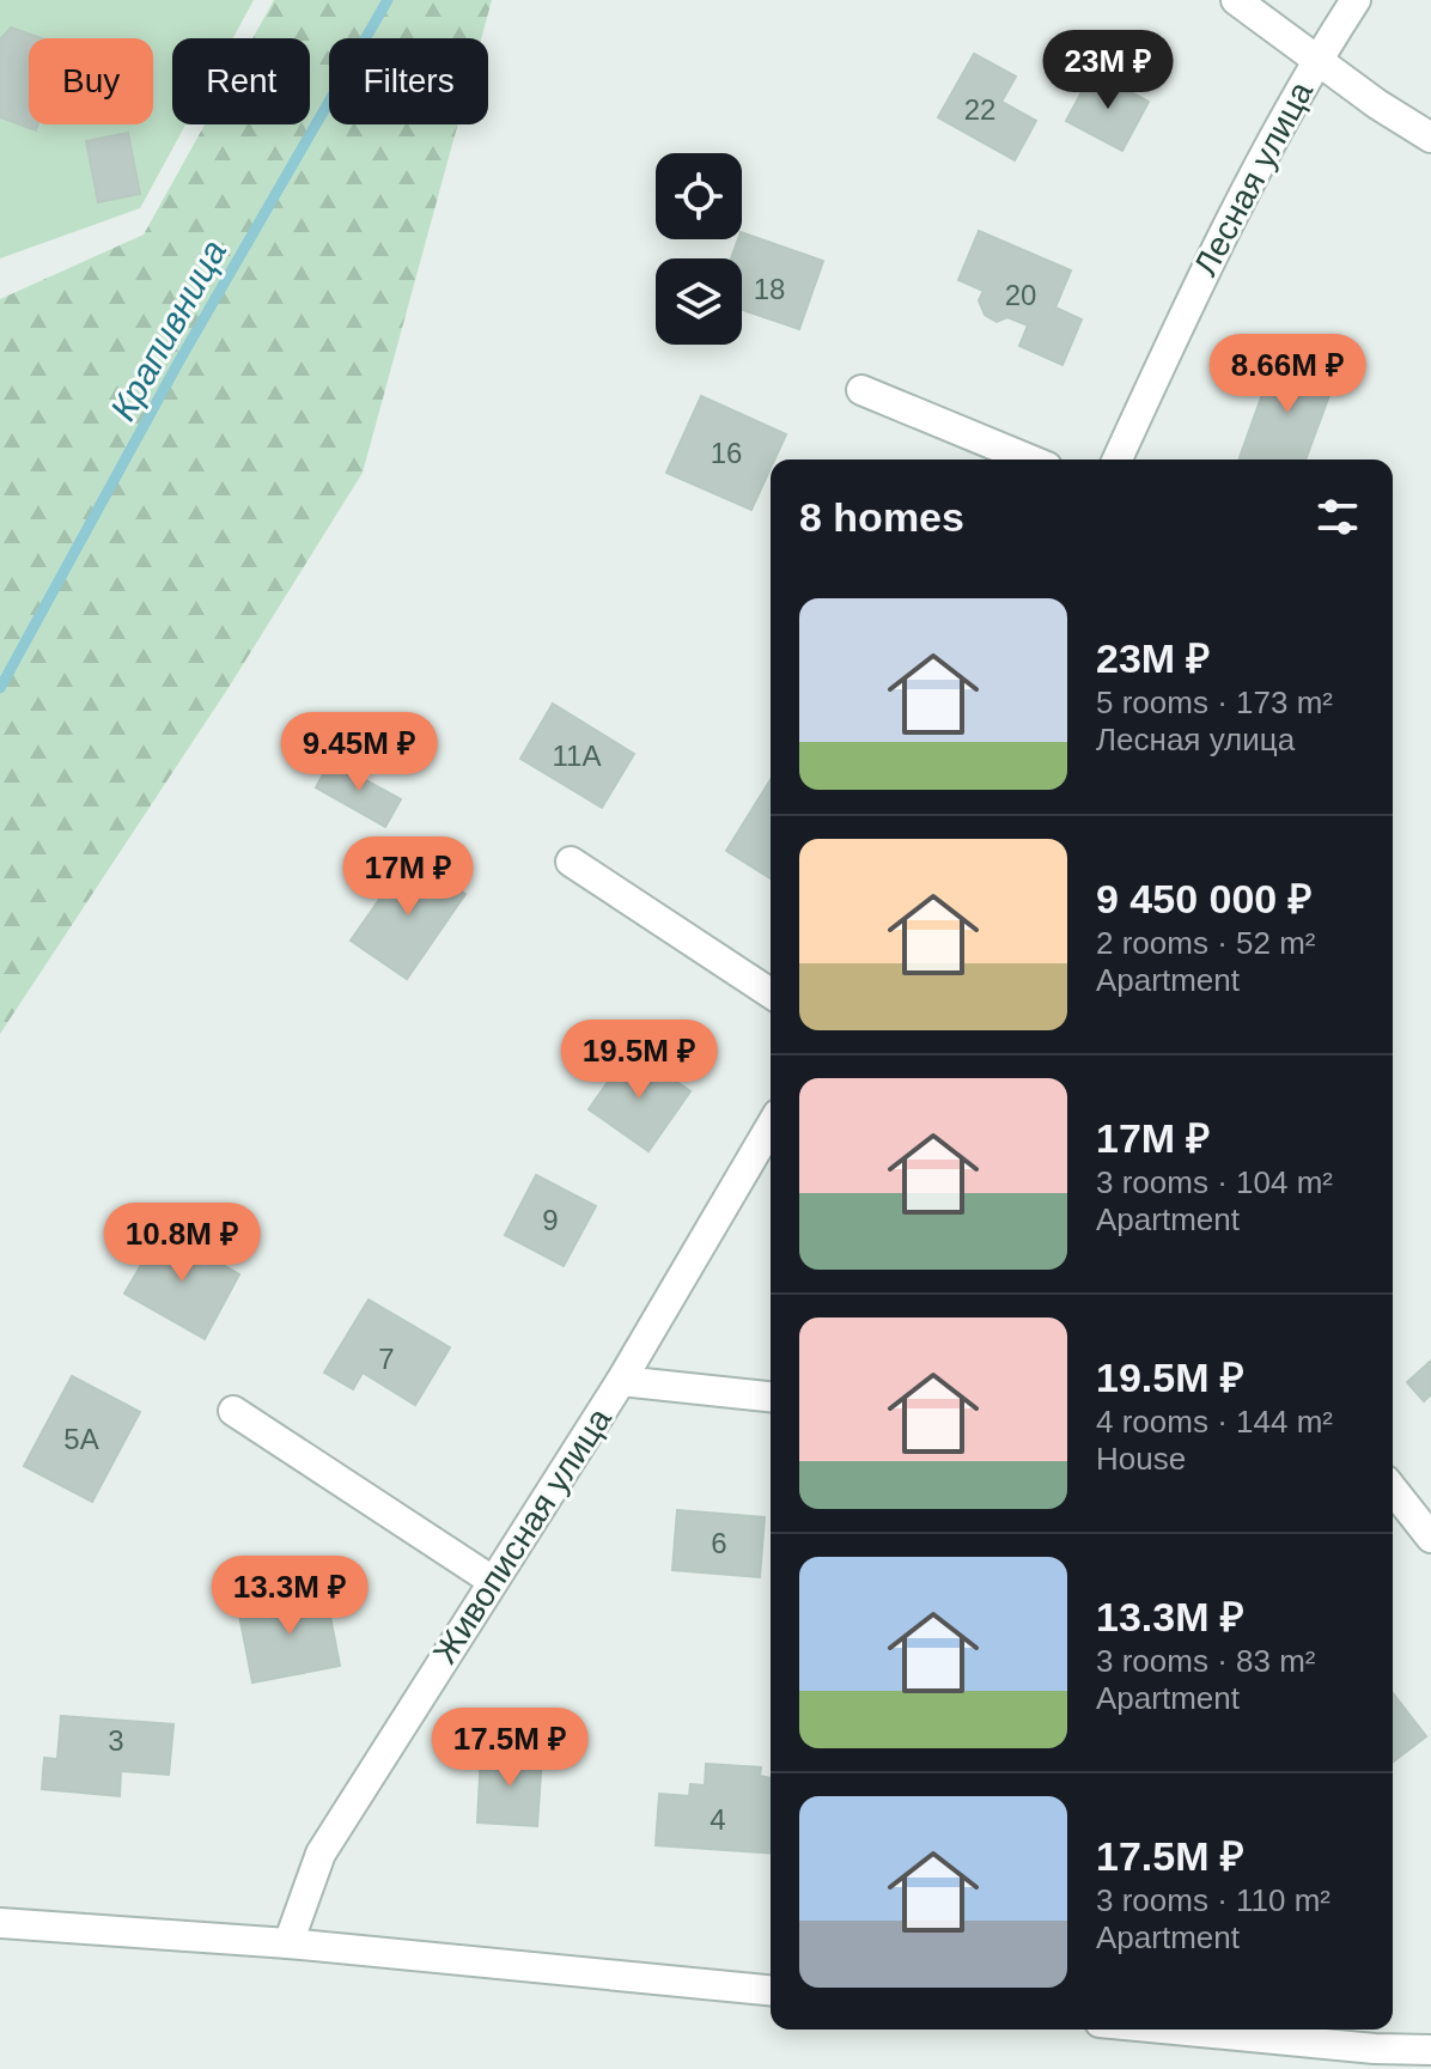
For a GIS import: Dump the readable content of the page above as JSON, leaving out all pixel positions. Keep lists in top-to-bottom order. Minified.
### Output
{"streets":{"street":["Лесная улица","Живописная улица"]},"water":["Крапивница"],"house_numbers":["22","18","20","16","11А","9","7","5А","6","3","4"],"page":{"price":["23M ₽","8.66M ₽","9.45M ₽","17M ₽","19.5M ₽","10.8M ₽","13.3M ₽","17.5M ₽"],"chip":["Buy","Rent","Filters"],"heading":"8 homes","list":[{"name":"23M ₽","note":"5 rooms · 173 m² · Лесная улица"},{"name":"9 450 000 ₽","note":"2 rooms · 52 m² · Apartment"},{"name":"17M ₽","note":"3 rooms · 104 m² · Apartment"},{"name":"19.5M ₽","note":"4 rooms · 144 m² · House"},{"name":"13.3M ₽","note":"3 rooms · 83 m² · Apartment"},{"name":"17.5M ₽","note":"3 rooms · 110 m² · Apartment"}]}}
